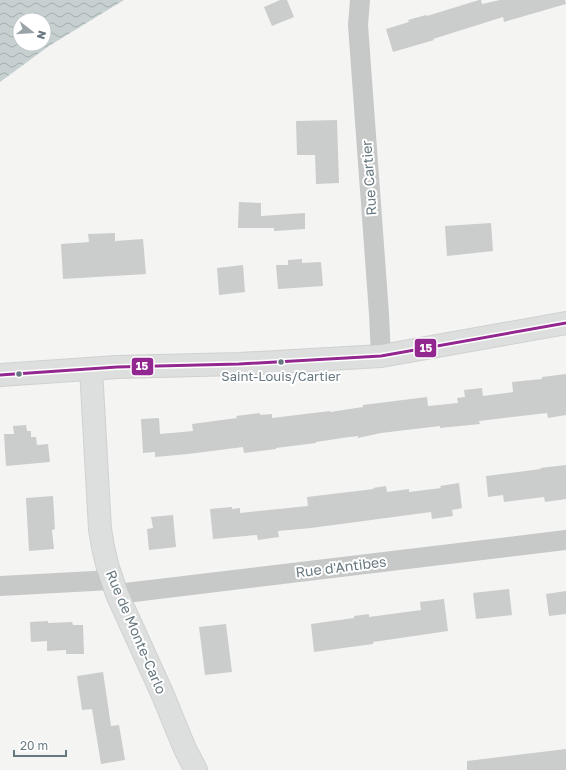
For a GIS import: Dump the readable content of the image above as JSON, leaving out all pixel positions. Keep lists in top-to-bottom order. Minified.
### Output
{"streets":{"main road":["Rue de Monte-Carlo"],"street":["Rue Cartier","Rue d'Antibes"]},"crossings":[["Rue d'Antibes","Rue de Monte-Carlo"]],"places":["Saint-Louis/Cartier"],"lines":["transit line 15"],"scale_bar":"20 m","north":"right"}
